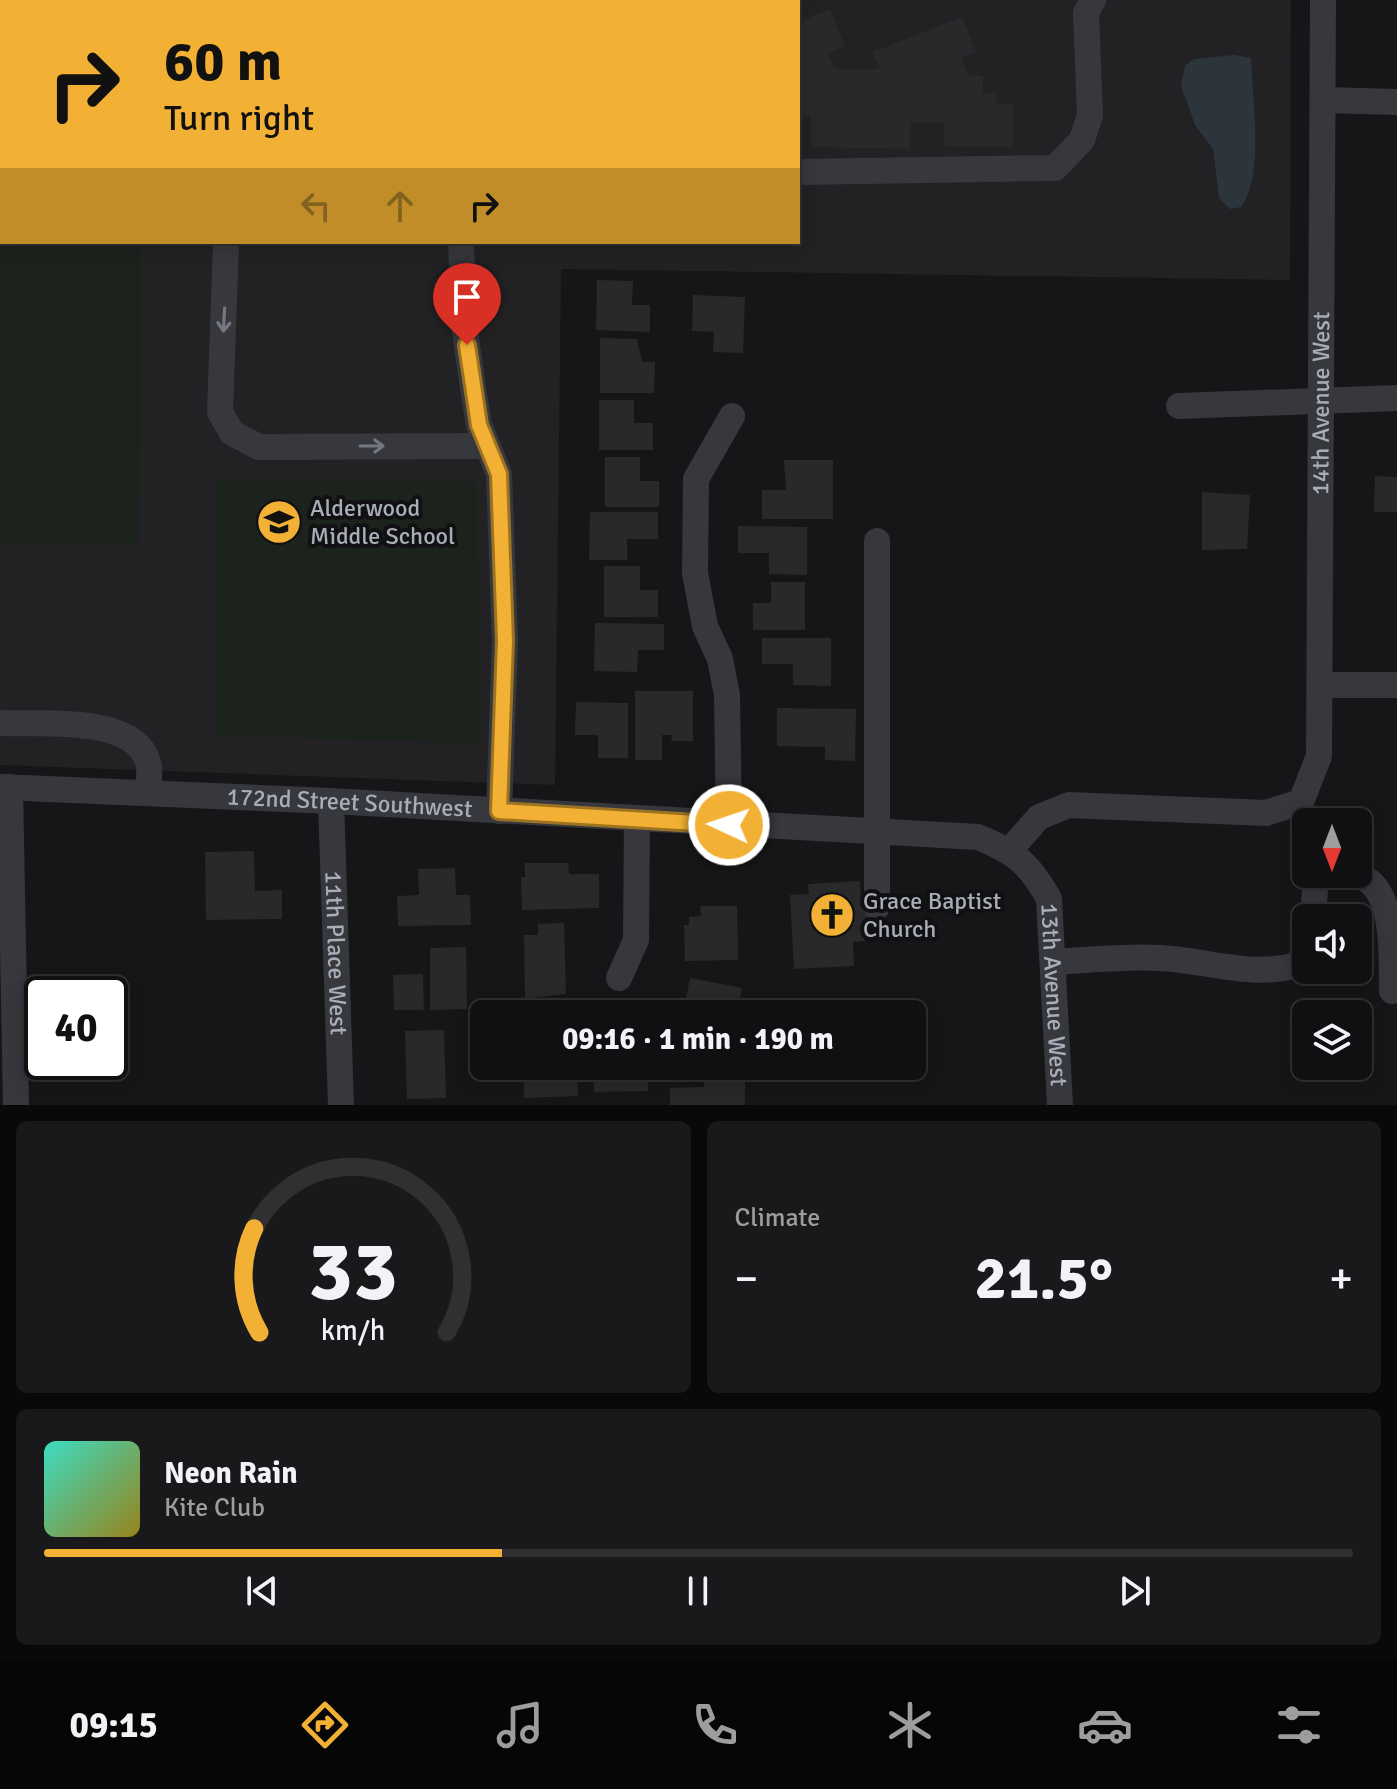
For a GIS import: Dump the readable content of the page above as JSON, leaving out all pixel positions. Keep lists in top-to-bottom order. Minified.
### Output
{"streets":{"street":["14th Avenue West","172nd Street Southwest","11th Place West","13th Avenue West"]},"crossings":[["172nd Street Southwest","11th Place West"],["172nd Street Southwest","13th Avenue West"]],"places":{"school or university":["Alderwood Middle School"],"church":["Grace Baptist Church"]},"north":"bottom","page":{"turn":["60 m","Turn right"],"limit":"40","trip":"09:16 · 1 min · 190 m","tile":"Climate","heat":["−","21.5°","+"],"song":["Neon Rain","Kite Club"],"tabs":"09:15","gauge":["33","km/h"]}}
